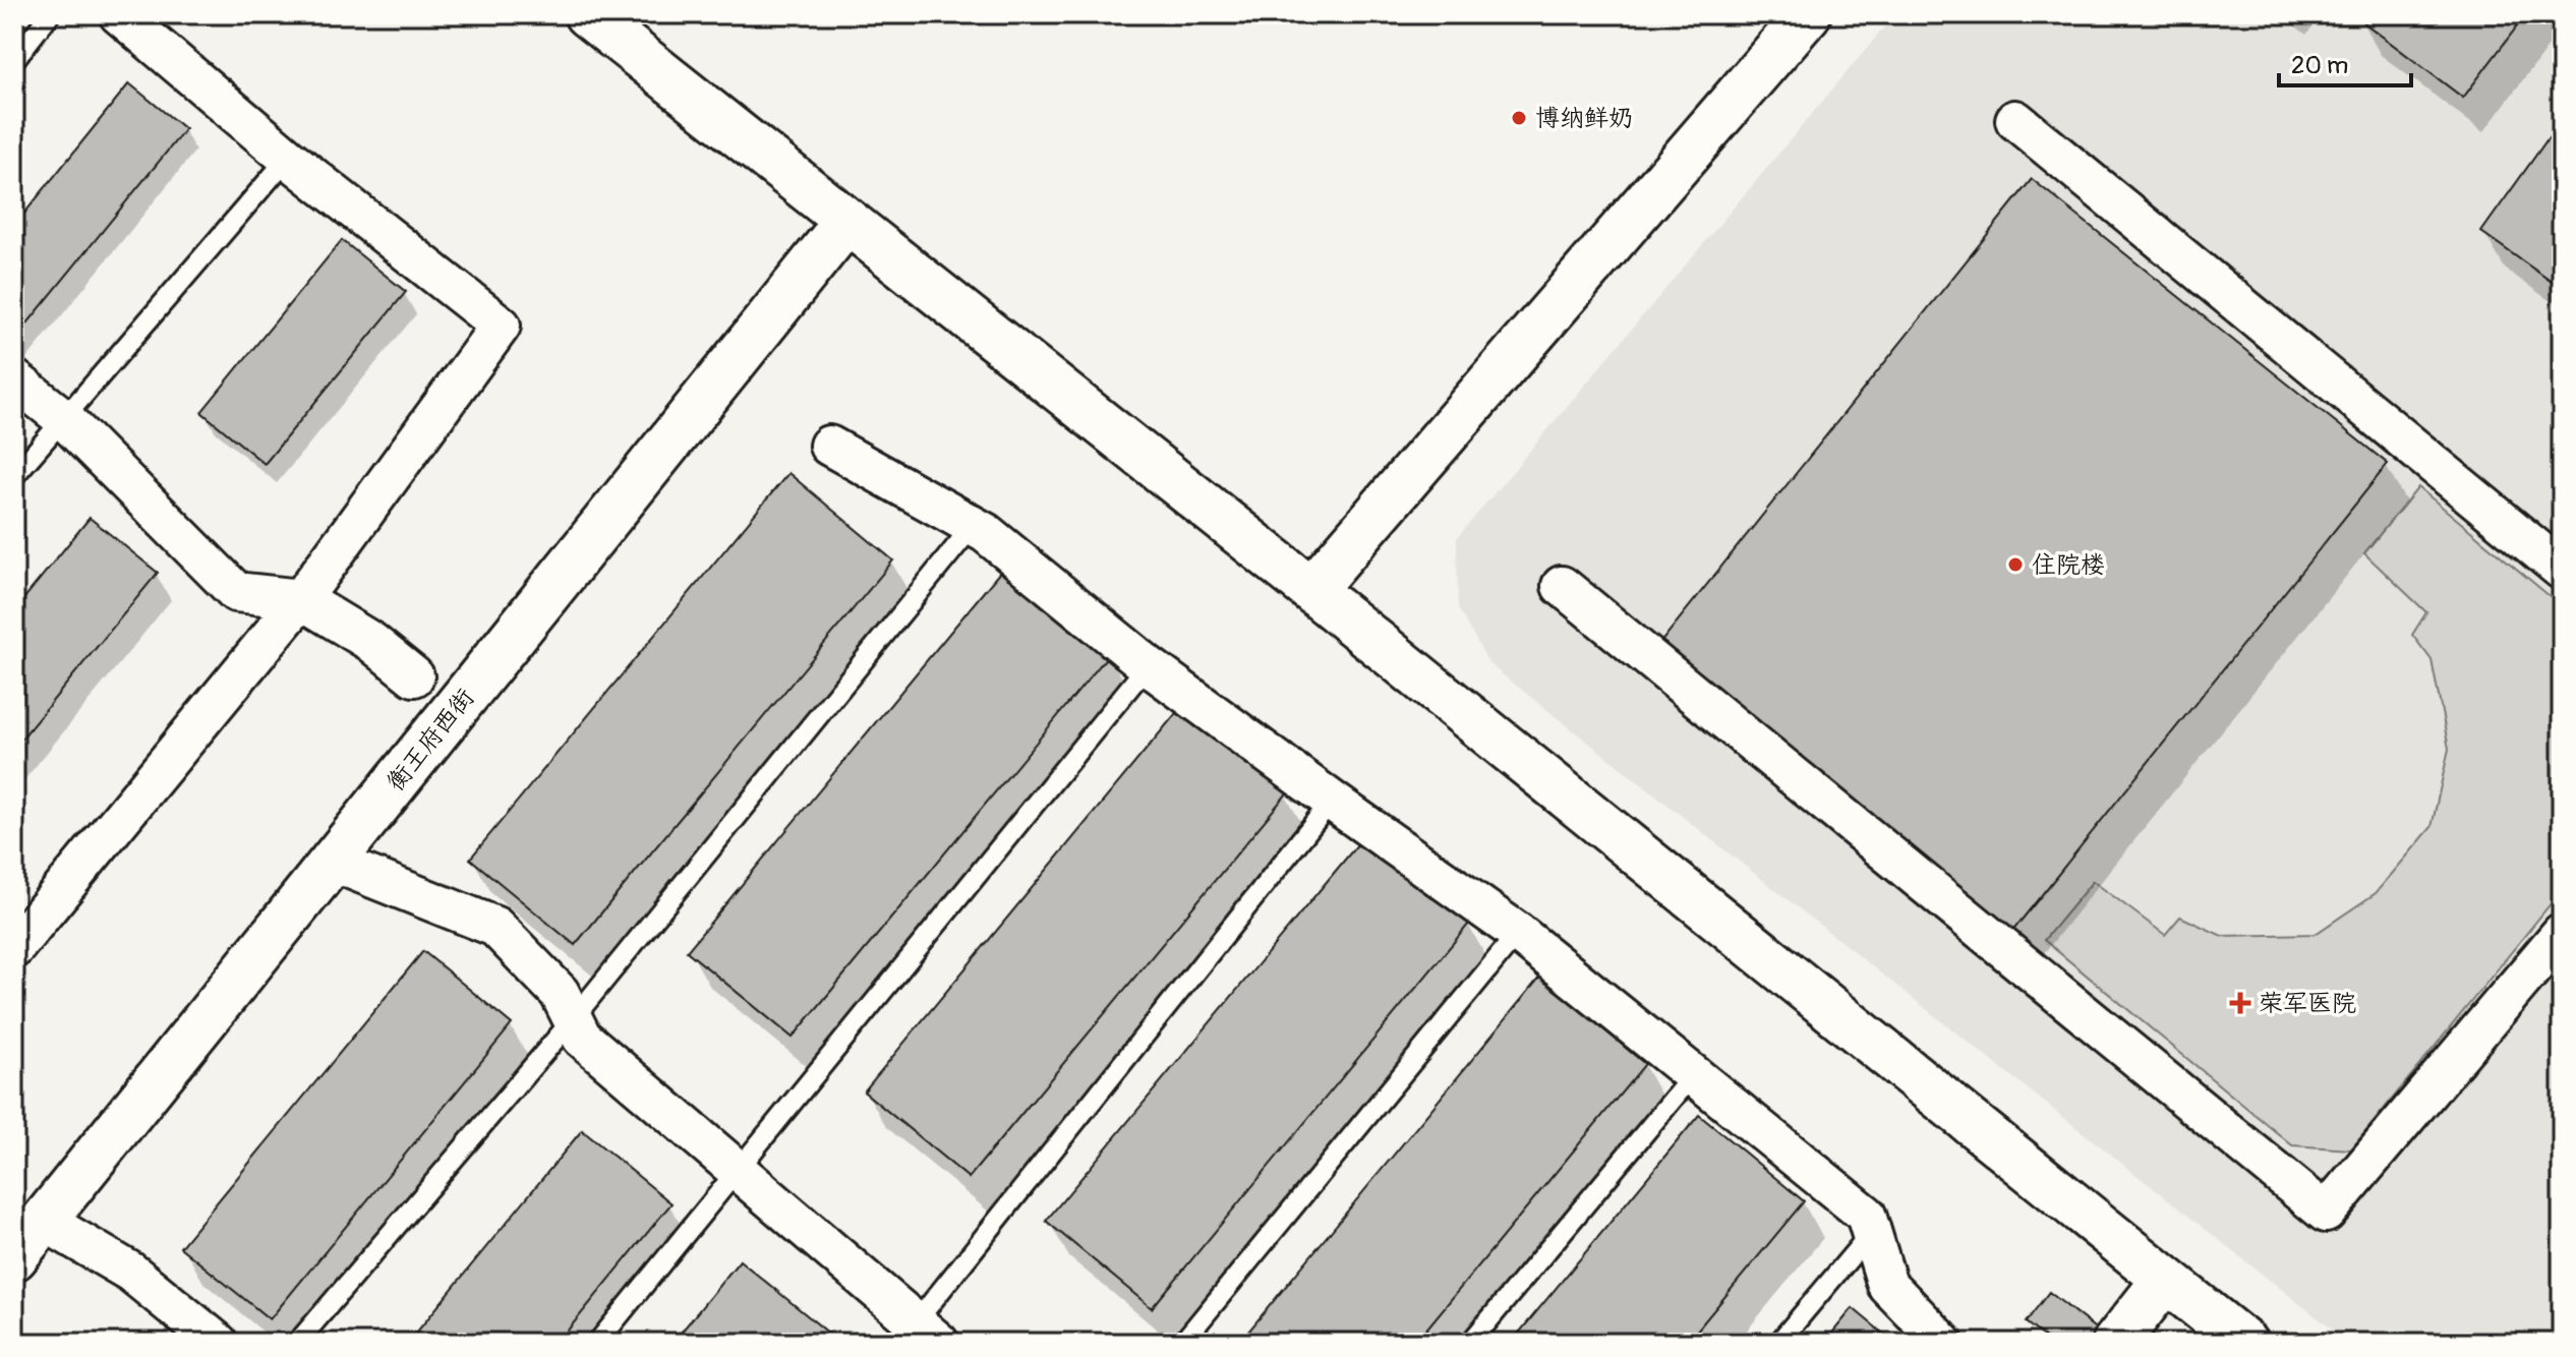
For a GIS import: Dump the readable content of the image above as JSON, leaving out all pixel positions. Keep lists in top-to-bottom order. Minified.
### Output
{"streets":{"street":["衡王府西街"]},"places":{"other":["博纳鲜奶","住院楼"],"health":["荣军医院"]},"scale_bar":"20 m"}
